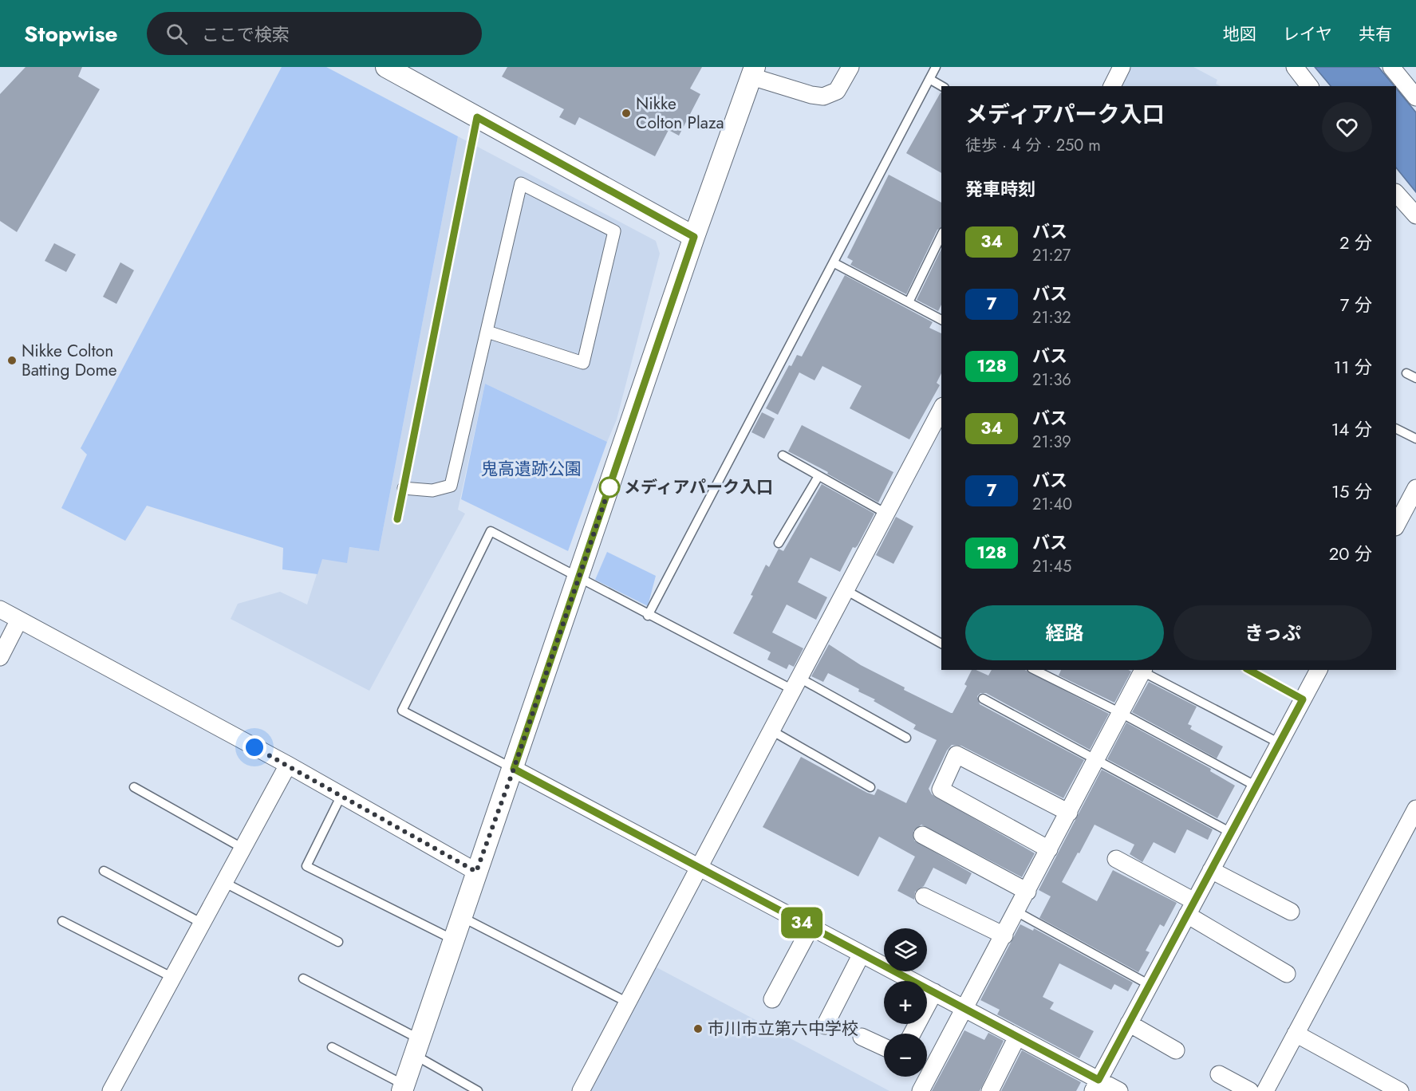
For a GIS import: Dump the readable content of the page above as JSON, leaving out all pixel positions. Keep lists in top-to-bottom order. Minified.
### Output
{"parks":["鬼高遺跡公園"],"places":["Nikke Colton Plaza","Nikke Colton Batting Dome","メディアパーク入口","市川市立第六中学校"],"lines":["bus line 34"],"page":{"header":"Stopwise","search":"ここで検索","nav":["地図","レイヤ","共有"],"on_map":"34","heading":[["メディアパーク入口","徒歩 · 4 分 · 250 m"],"発車時刻"],"list":[{"mark":"34","name":"バス","note":"21:27","value":"2 分"},{"mark":"7","name":"バス","note":"21:32","value":"7 分"},{"mark":"128","name":"バス","note":"21:36","value":"11 分"},{"mark":"34","name":"バス","note":"21:39","value":"14 分"},{"mark":"7","name":"バス","note":"21:40","value":"15 分"},{"mark":"128","name":"バス","note":"21:45","value":"20 分"}],"buttons":["経路","きっぷ"],"map_buttons":["+","−"]}}
